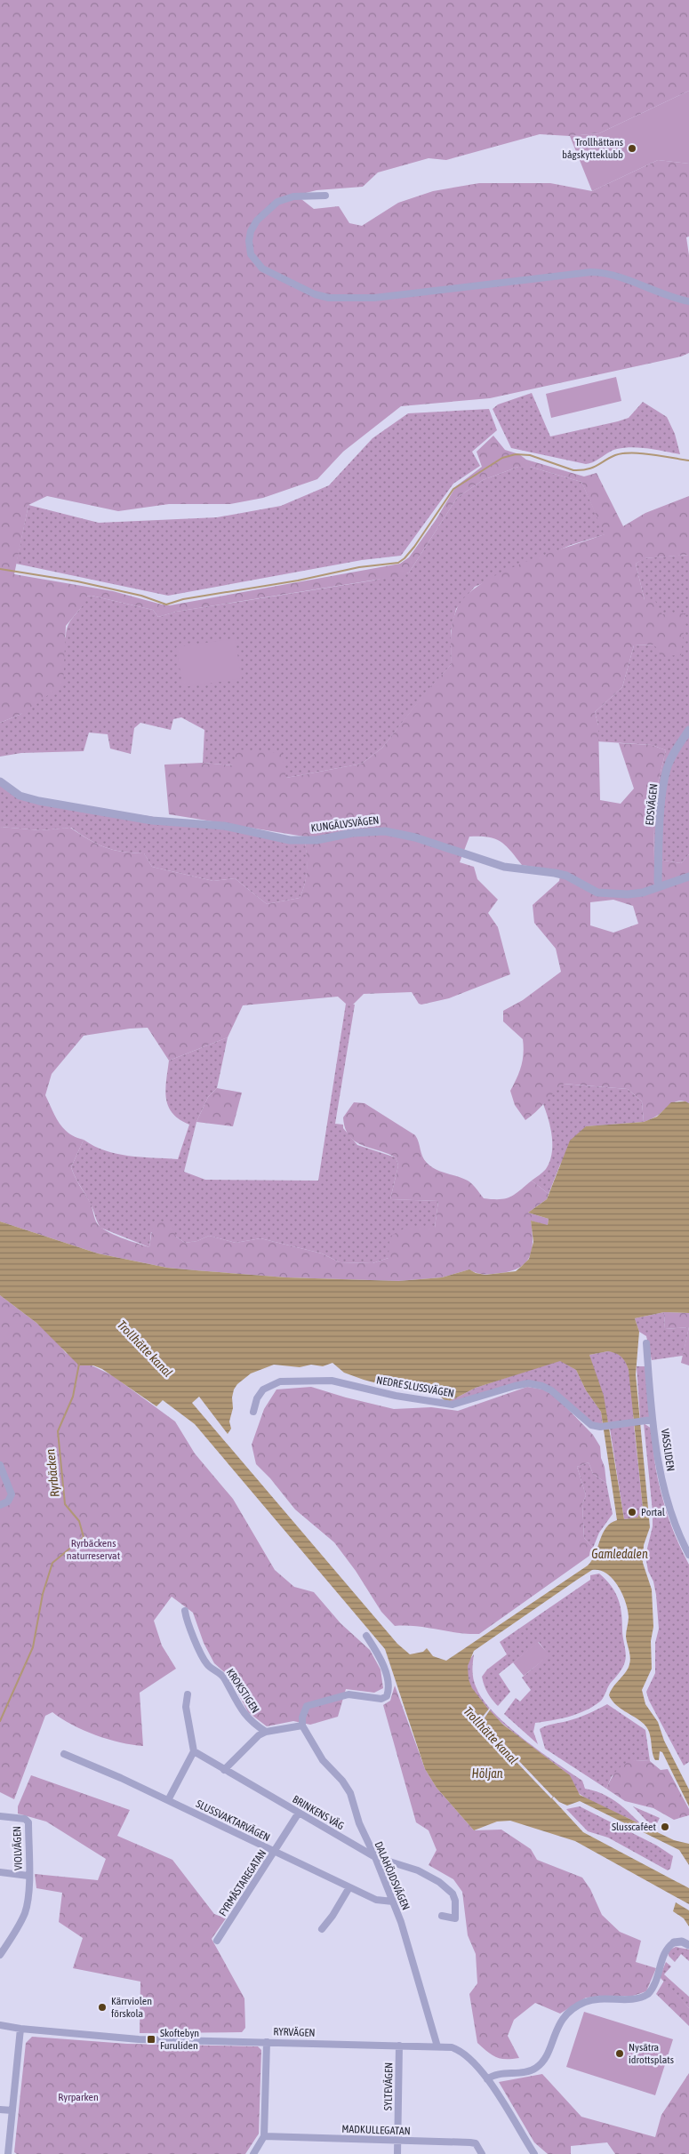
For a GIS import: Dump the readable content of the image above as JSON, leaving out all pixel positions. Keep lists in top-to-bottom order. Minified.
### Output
{"streets":{"street":["EDSVÄGEN","KUNGÄLVSVÄGEN","NEDRE SLUSSVÄGEN","VASSLIDEN","KROKSTIGEN","BRINKENS VÄG","SLUSSVAKTARVÄGEN","VIOLVÄGEN","DALAHÖJDSVÄGEN","FYRMÄSTAREGATAN","RYRVÄGEN","SYLTEVÄGEN","MADKULLEGATAN"]},"crossings":[["EDSVÄGEN","KUNGÄLVSVÄGEN"],["NEDRE SLUSSVÄGEN","VASSLIDEN"],["BRINKENS VÄG","DALAHÖJDSVÄGEN"],["BRINKENS VÄG","FYRMÄSTAREGATAN"],["SLUSSVAKTARVÄGEN","DALAHÖJDSVÄGEN"],["SLUSSVAKTARVÄGEN","FYRMÄSTAREGATAN"],["DALAHÖJDSVÄGEN","RYRVÄGEN"],["RYRVÄGEN","SYLTEVÄGEN"],["SYLTEVÄGEN","MADKULLEGATAN"]],"water":["Trollhätte kanal","Ryrbäcken","Gamledalen","Höljan"],"parks":["Ryrbäckens naturreservat","Ryrparken"],"places":{"other":["Trollhättans bågskytteklubb","Portal","Slusscaféet","Kärrviolen förskola","Nysätra idrottsplats"],"transit":["Skoftebyn Furuliden"]}}
